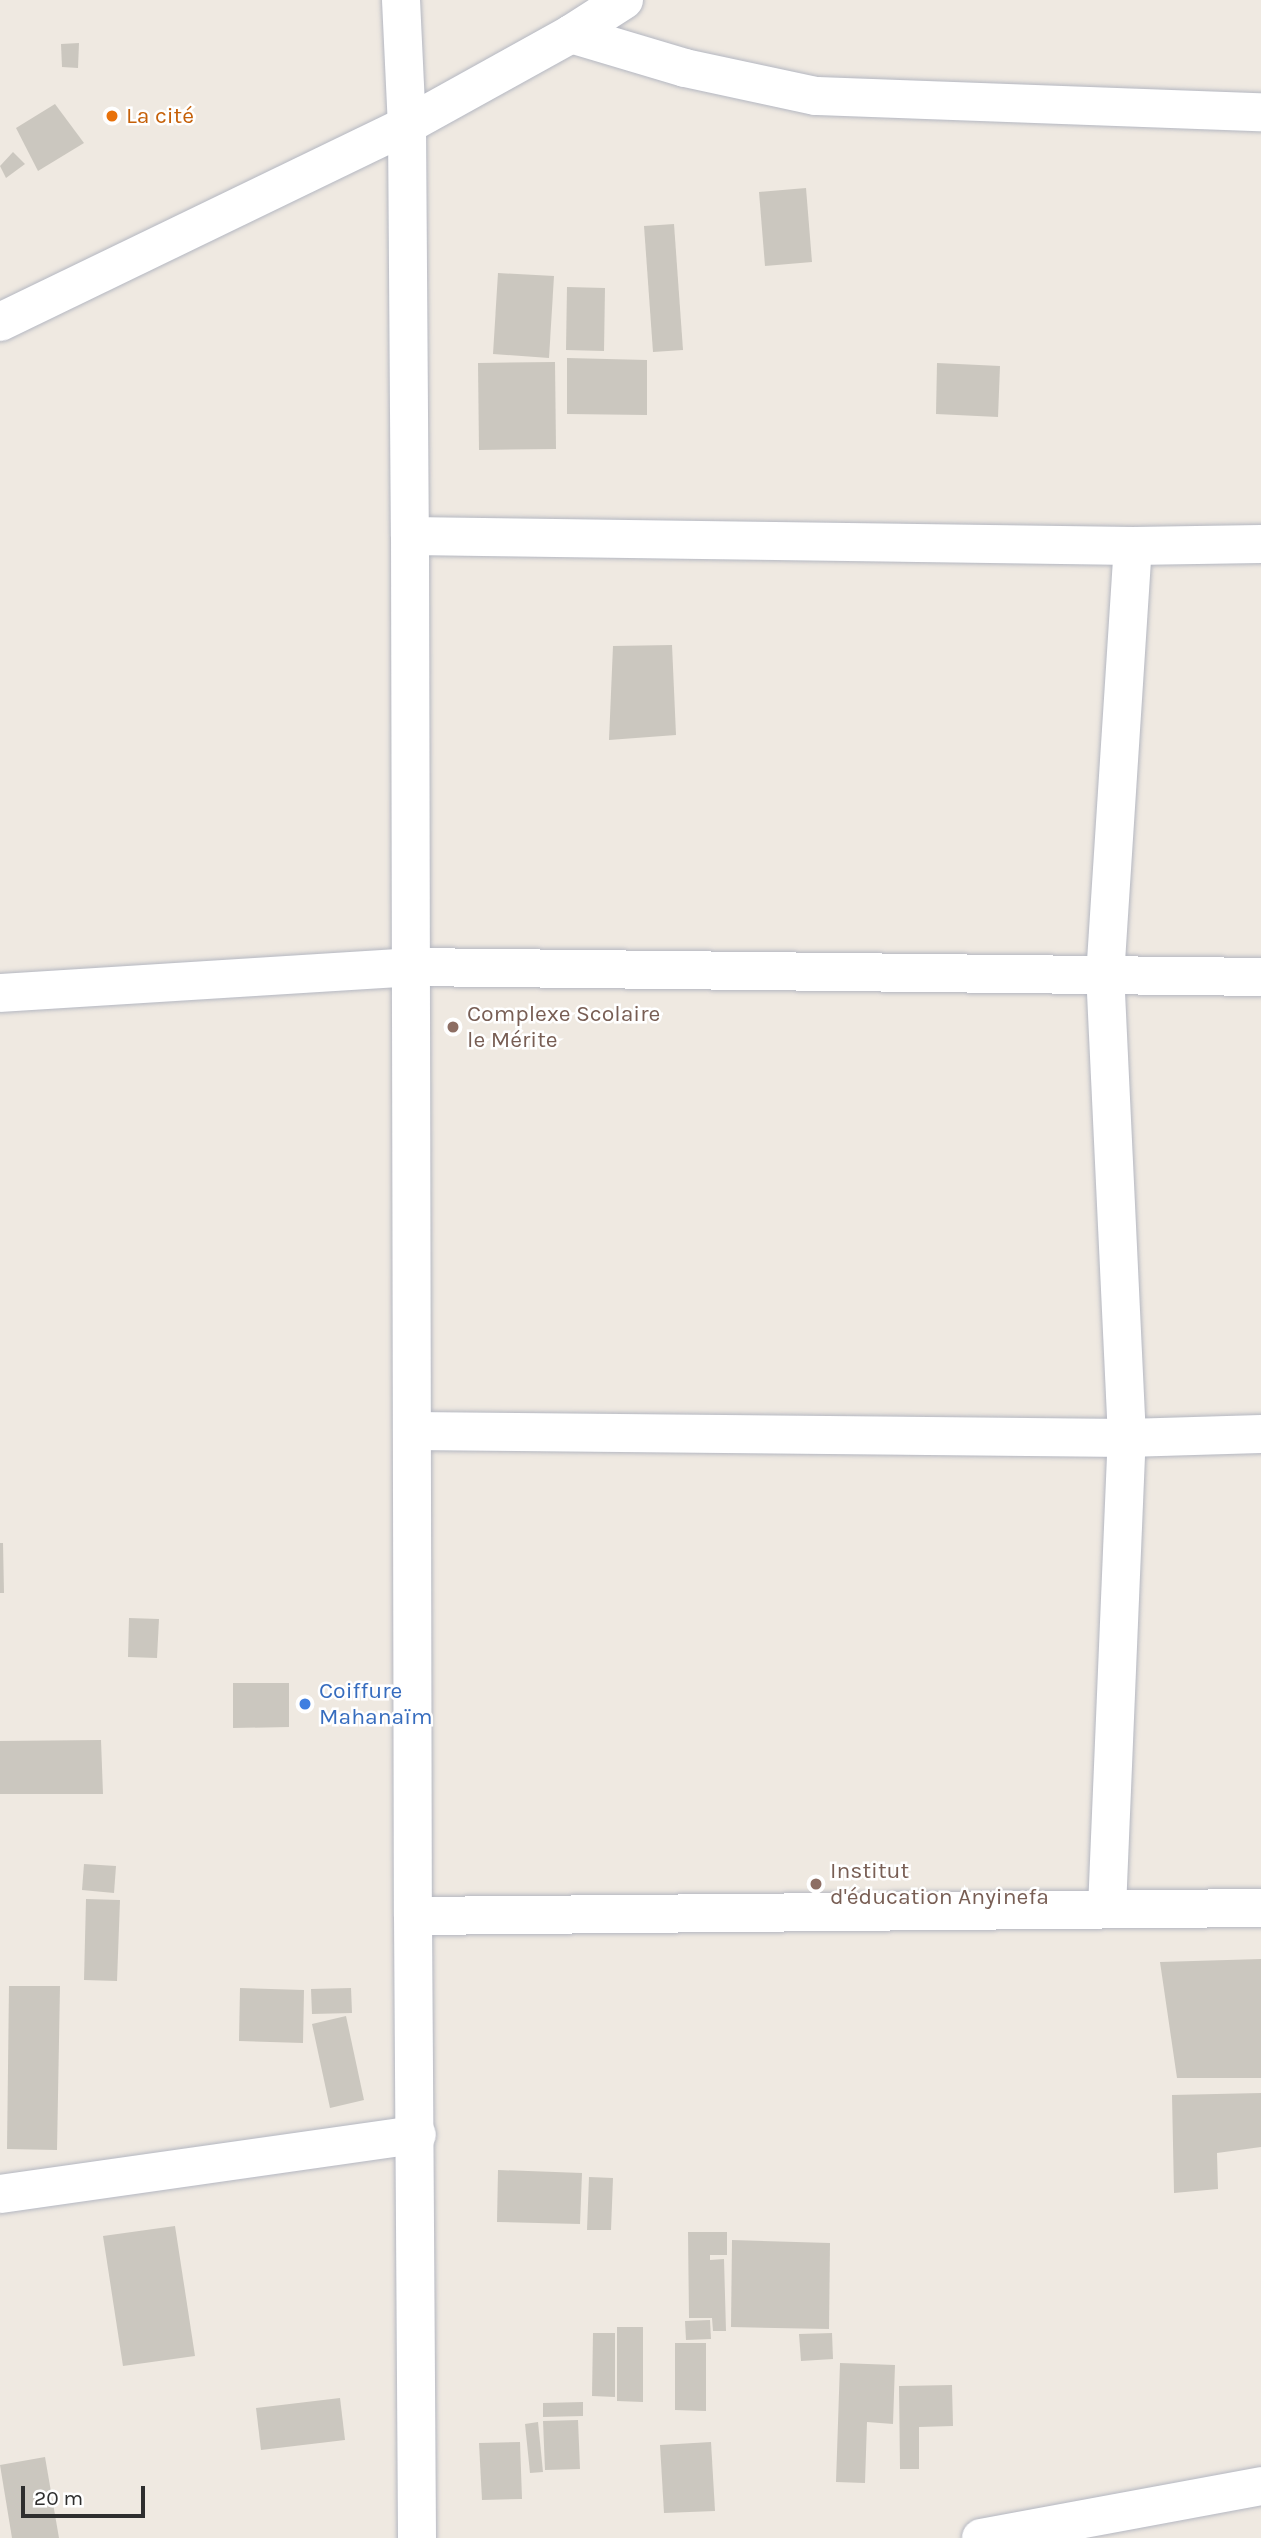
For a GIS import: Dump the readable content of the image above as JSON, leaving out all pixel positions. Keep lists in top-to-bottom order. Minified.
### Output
{"places":["La cité","Complexe Scolaire le Mérite","Coiffure Mahanaïm","Institut d'éducation Anyinefa"],"scale_bar":"20 m"}
